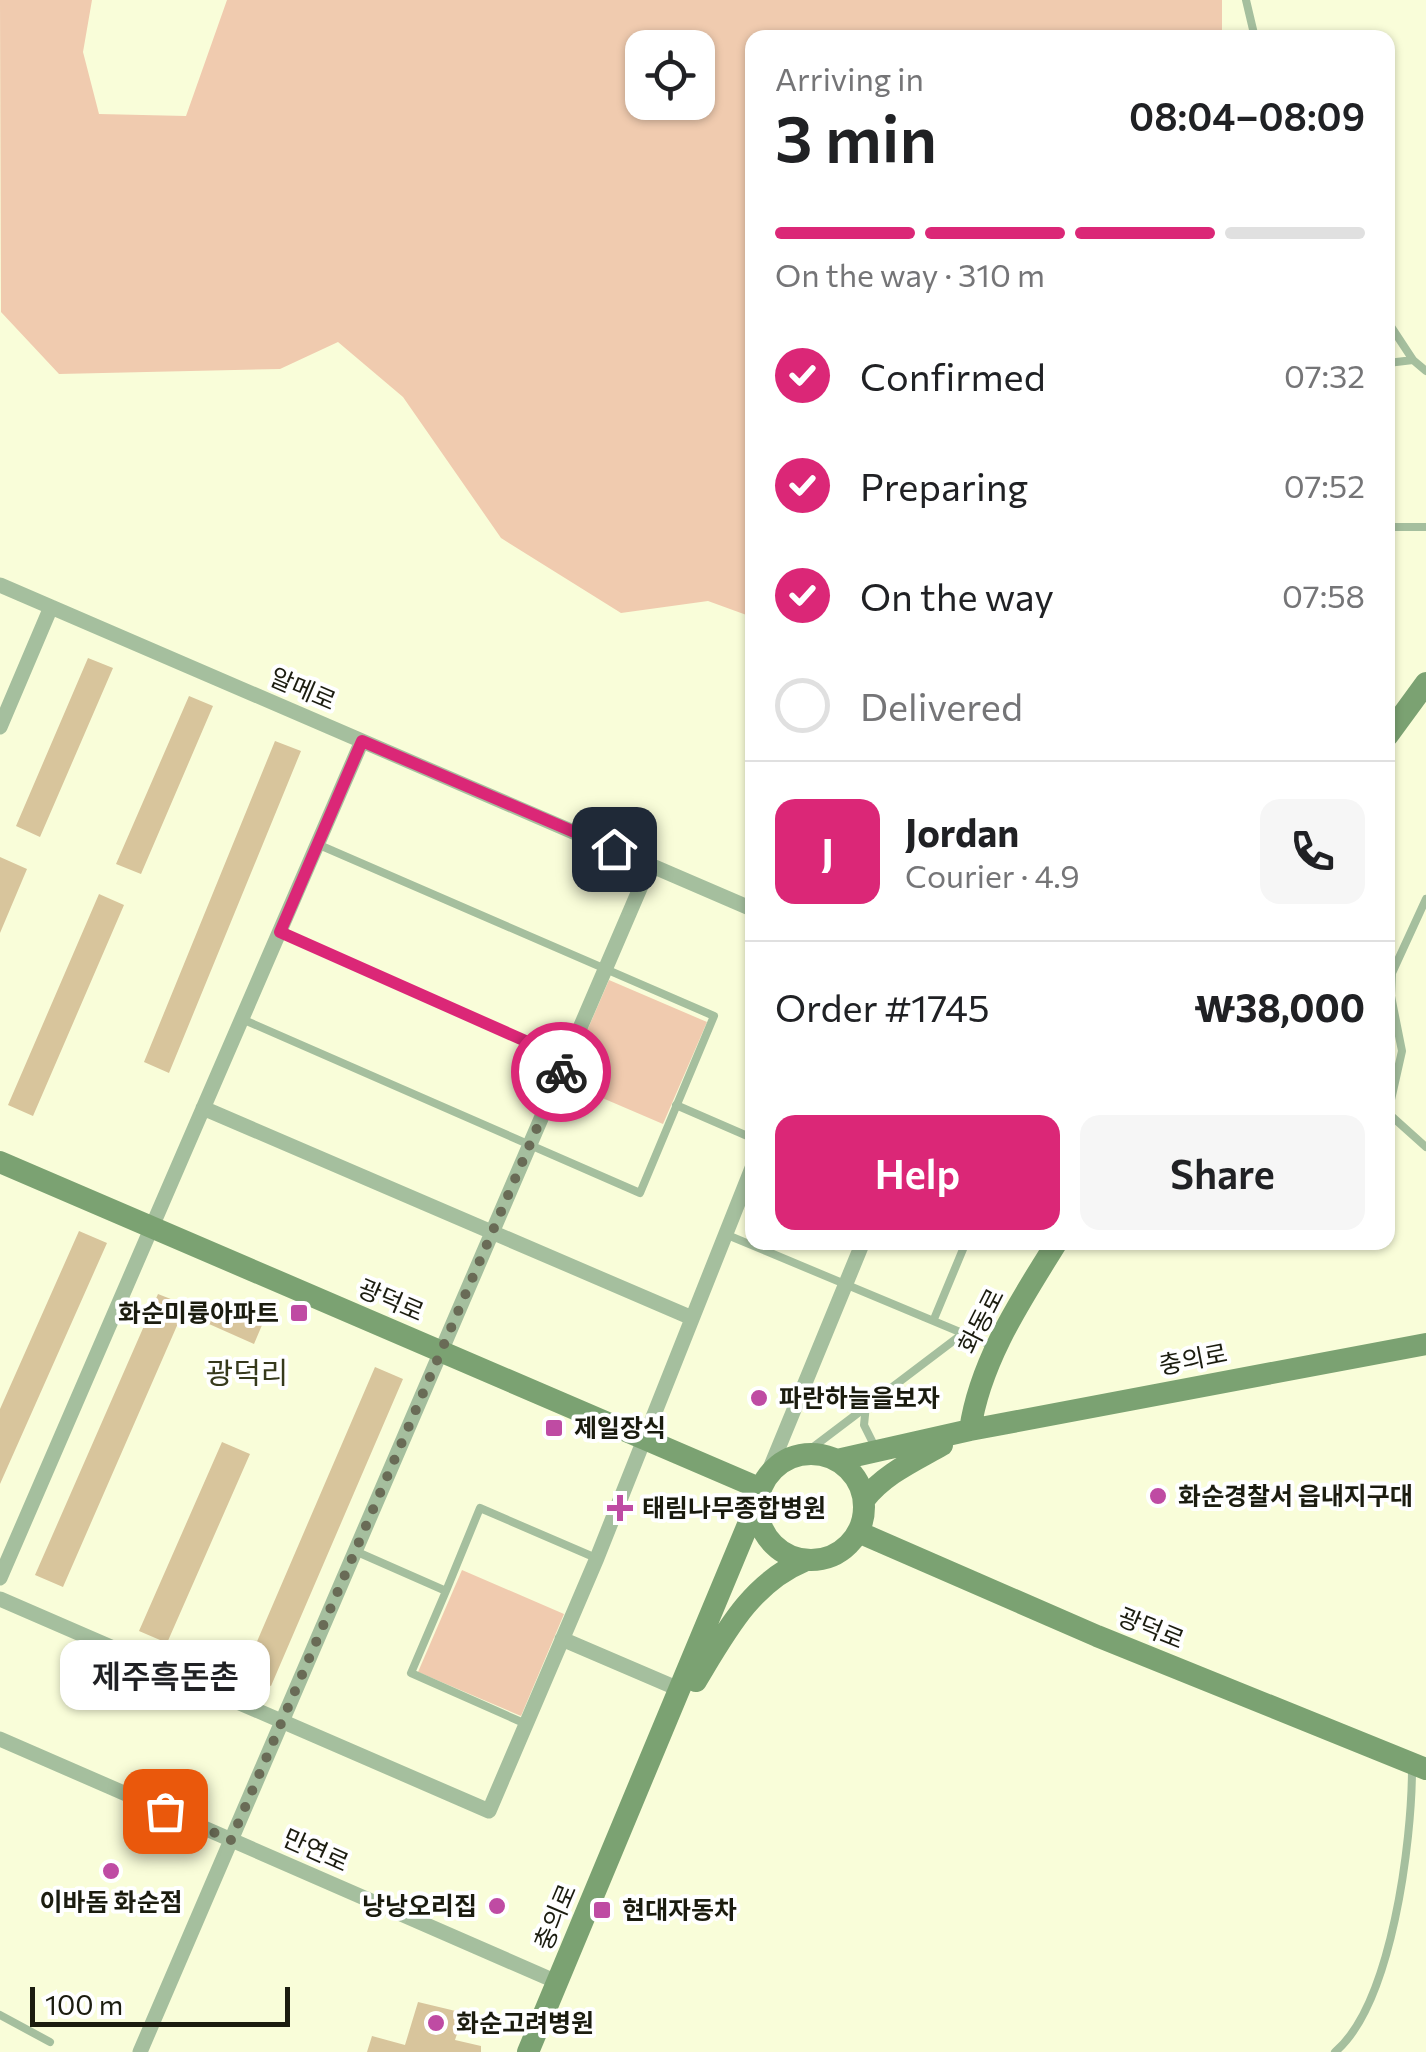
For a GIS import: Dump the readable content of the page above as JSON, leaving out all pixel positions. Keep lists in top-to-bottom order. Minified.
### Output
{"streets":{"street":["알메로","광덕로","화동로","충의로","만연로"]},"crossings":[["광덕로","충의로"],["화동로","충의로"],["충의로","만연로"]],"districts":["광덕리"],"places":{"transit":["화순미륭아파트","제일장식","현대자동차"],"other":["파란하늘을보자","화순경찰서 읍내지구대","제주흑돈촌","이바돔 화순점","낭낭오리집","화순고려병원"],"health":["태림나무종합병원"]},"scale_bar":"100 m","page":{"heading":["3 min","Arriving in","08:04–08:09"],"panel":["Jordan","Courier · 4.9","Order #1745","₩38,000"],"bar":"On the way · 310 m","list":[["Confirmed","07:32"],["Preparing","07:52"],["On the way","07:58"],"Delivered"],"round":"J","buttons":["Help","Share"],"bubble":"제주흑돈촌","scale":"100 m"}}
